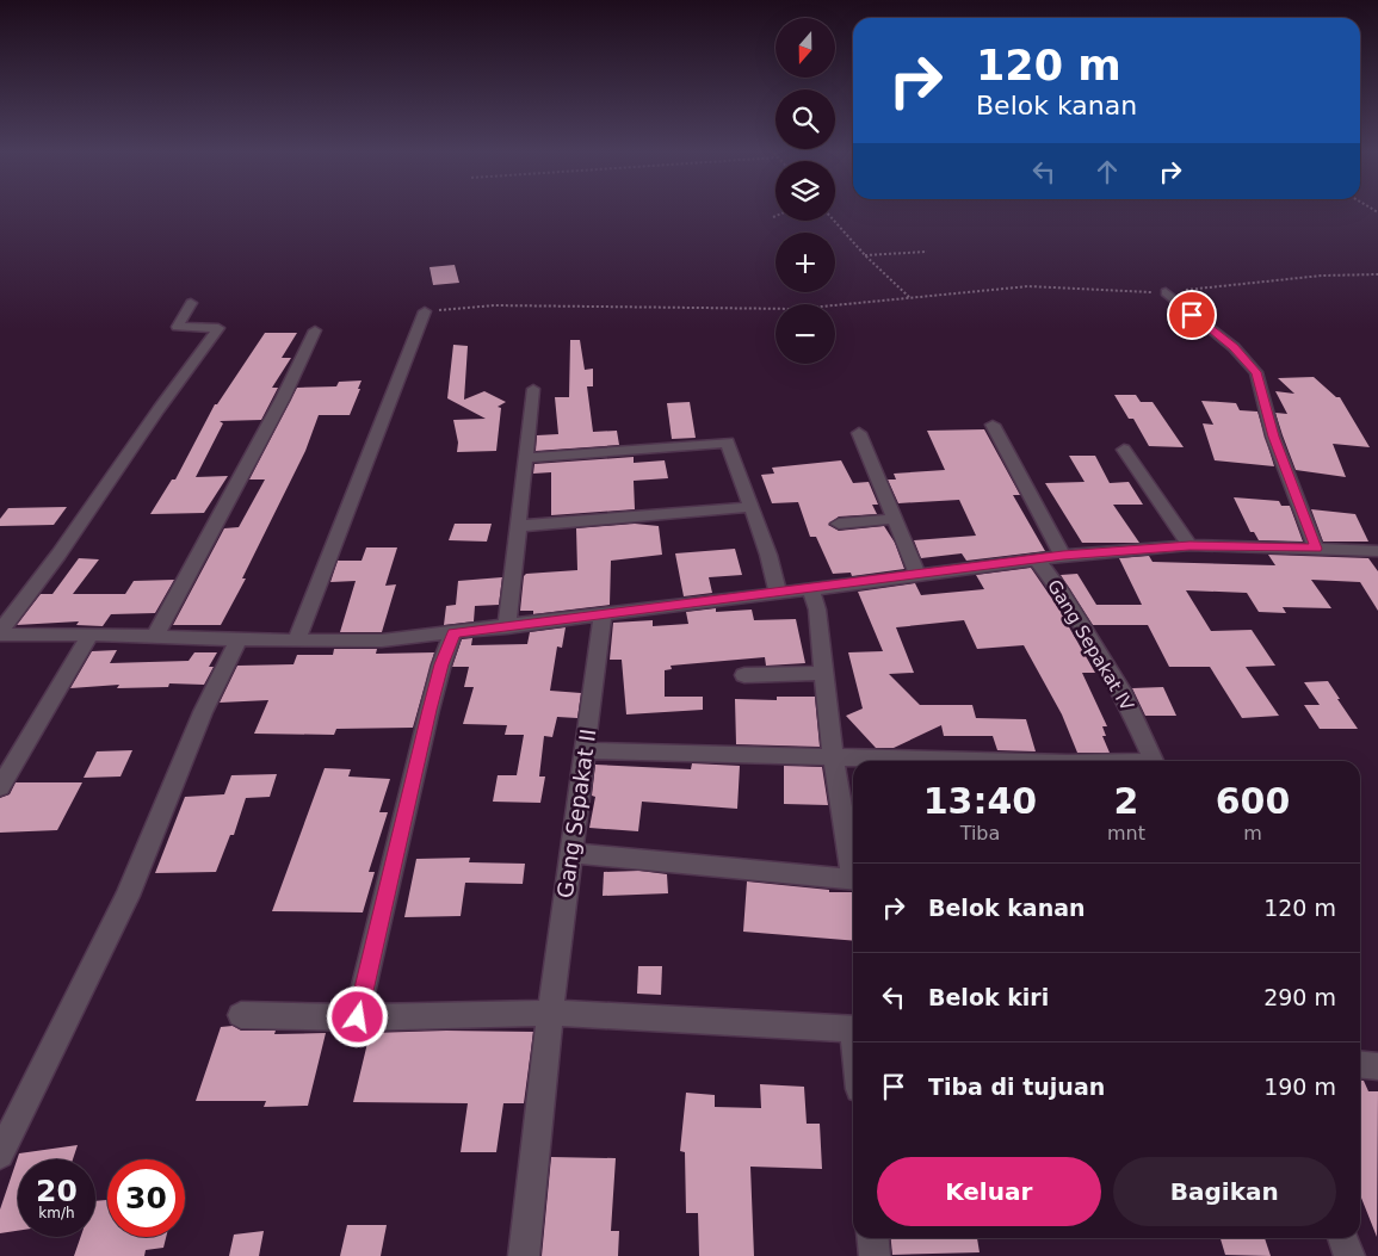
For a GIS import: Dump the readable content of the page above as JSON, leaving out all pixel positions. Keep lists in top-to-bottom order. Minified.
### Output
{"streets":{"street":["Gang Sepakat IV","Gang Sepakat II"]},"north":"bottom","page":{"map_buttons":["+","−"],"turn":["120 m","Belok kanan"],"eta":["13:40","Tiba","2","mnt","600","m"],"list":[{"name":"Belok kanan","value":"120 m"},{"name":"Belok kiri","value":"290 m"},{"name":"Tiba di tujuan","value":"190 m"}],"buttons":["Keluar","Bagikan"],"speed":"20 km/h","limit":"30"}}
